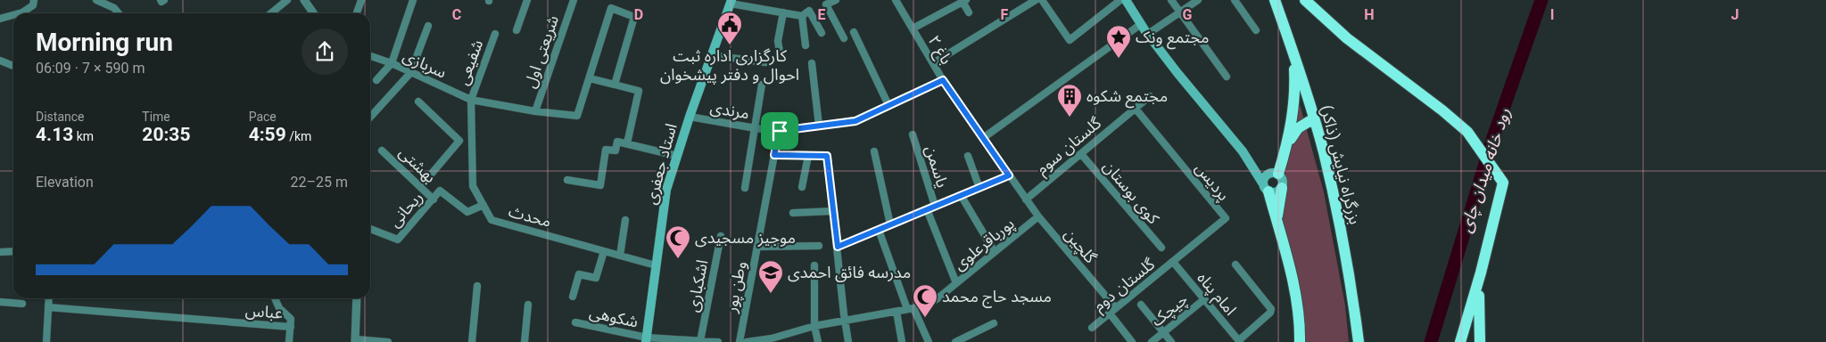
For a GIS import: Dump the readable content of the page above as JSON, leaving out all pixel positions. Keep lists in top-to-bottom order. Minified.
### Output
{"streets":{"highway":["بزرگراه نیایش (ذاکر)"],"main road":["استاد جعفری"],"street":["باغ ۲","شریعتی اول","شفیعی","سربازی","مرندی","گلستان سوم","بهشتی","یاسمن","پردیس","کوی بوستان","ریحانی","محدث","پورباقرعلوی","گلچین","گلستان دوم","اشکباری","وطن پور","امام پناه","چیچک","عباس","شکوهی"]},"crossings":[["باغ ۲","مرندی"],["باغ ۲","گلستان سوم"],["باغ ۲","گلچین"],["شریعتی اول","سربازی"],["شفیعی","سربازی"],["شفیعی","محدث"],["سربازی","محدث"],["مرندی","استاد جعفری"],["مرندی","وطن پور"],["گلستان سوم","پردیس"],["گلستان سوم","کوی بوستان"],["گلستان سوم","گلچین"],["استاد جعفری","محدث"],["استاد جعفری","شکوهی"],["بهشتی","ریحانی"],["پردیس","گلستان دوم"],["پردیس","امام پناه"],["ریحانی","محدث"],["پورباقرعلوی","گلچین"],["گلچین","گلستان دوم"],["گلستان دوم","امام پناه"],["اشکباری","شکوهی"],["امام پناه","چیچک"]],"water":["رود خانه میدان چای"],"places":{"public building":["کارگزاری اداره ثبت احوال و دفتر پیشخوان"],"place":["مجتمع ونک"],"building":["مجتمع شکوه"],"mosque":["موجیز مسجیدی","مسجد حاج محمد"],"school or university":["مدرسه فائق احمدی"]},"page":{"heading":["Morning run","06:09 · 7 × 590 m"],"stats":[["Distance","4.13 km"],["Time","20:35"],["Pace","4:59 /km"]],"chart":["Elevation","22–25 m"]},"grid":{"columns":["C","D","E","F","G","H","I","J"]}}
